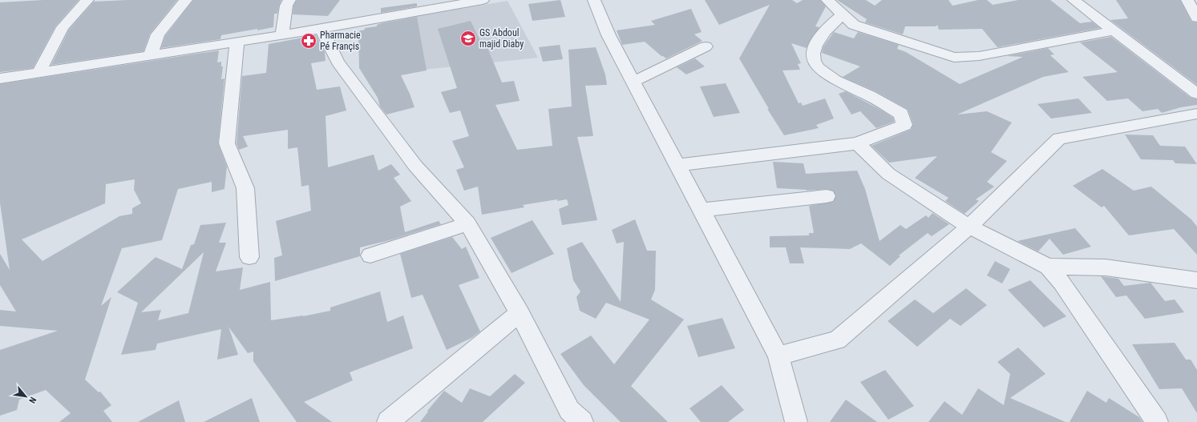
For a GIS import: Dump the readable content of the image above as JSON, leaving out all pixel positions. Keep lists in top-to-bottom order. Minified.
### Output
{"places":{"school or university":["GS Abdoul majid Diaby"],"pharmacy":["Pharmacie Pé Françis"]},"north":"bottom right"}
